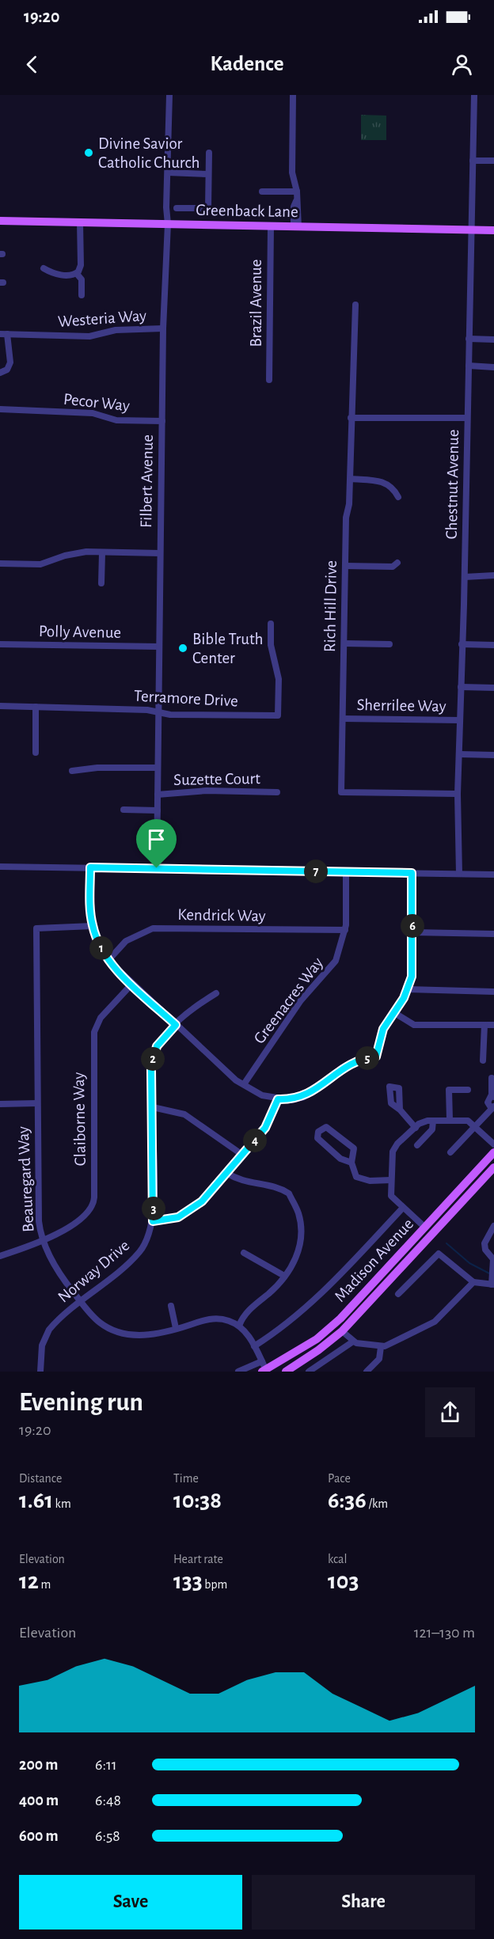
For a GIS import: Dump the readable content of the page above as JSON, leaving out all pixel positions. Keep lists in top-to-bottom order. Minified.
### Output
{"streets":{"main road":["Greenback Lane","Madison Avenue"],"street":["Brazil Avenue","Westeria Way","Pecor Way","Filbert Avenue","Chestnut Avenue","Rich Hill Drive","Polly Avenue","Terramore Drive","Sherrilee Way","Suzette Court","Kendrick Way","Greenacres Way","Claiborne Way","Beauregard Way","Norway Drive"]},"crossings":[["Greenback Lane","Brazil Avenue"],["Greenback Lane","Filbert Avenue"],["Greenback Lane","Chestnut Avenue"],["Westeria Way","Filbert Avenue"],["Pecor Way","Filbert Avenue"],["Filbert Avenue","Polly Avenue"],["Filbert Avenue","Terramore Drive"],["Filbert Avenue","Suzette Court"],["Chestnut Avenue","Rich Hill Drive"],["Chestnut Avenue","Sherrilee Way"],["Rich Hill Drive","Sherrilee Way"],["Kendrick Way","Greenacres Way"],["Claiborne Way","Beauregard Way"],["Beauregard Way","Norway Drive"]],"places":["Divine Savior Catholic Church","Bible Truth Center"],"page":{"status":"19:20","header":"Kadence","pins":["7","6","1","5","2","4","3"],"heading":["Evening run","19:20"],"stats":[["Distance","1.61 km"],["Time","10:38"],["Pace","6:36 /km"],["Elevation","12 m"],["Heart rate","133 bpm"],["kcal","103"]],"chart":["Elevation","121–130 m"],"list":[{"name":"200 m","note":"6:11"},{"name":"400 m","note":"6:48"},{"name":"600 m","note":"6:58"}],"buttons":["Save","Share"]}}
